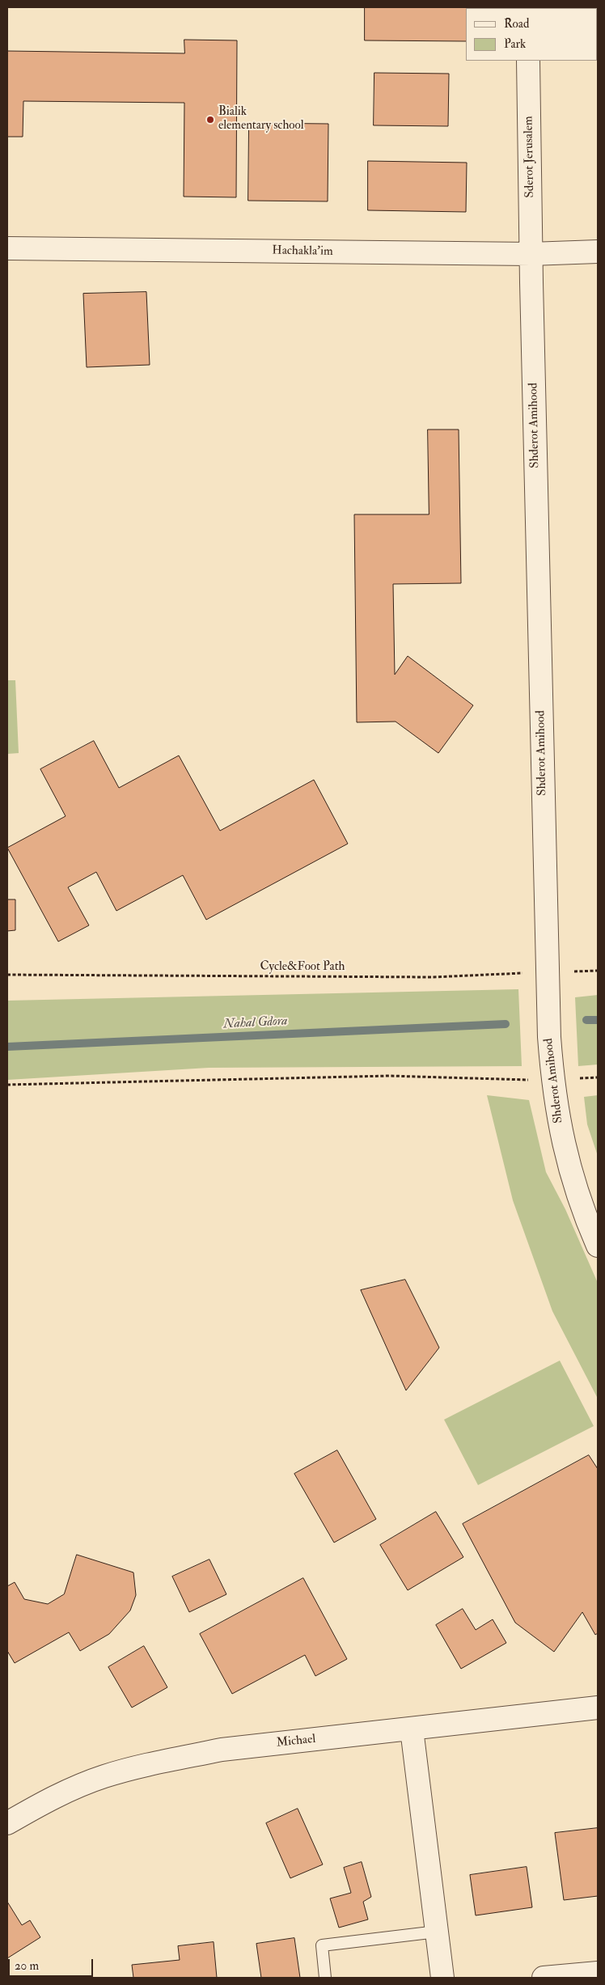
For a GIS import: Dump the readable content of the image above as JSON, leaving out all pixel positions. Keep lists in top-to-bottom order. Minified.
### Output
{"streets":{"street":["Sderot Jerusalem","Hachakla'im","Shderot Amihood","Michael"],"path":["Cycle&Foot Path"]},"crossings":[["Sderot Jerusalem","Hachakla'im"],["Sderot Jerusalem","Shderot Amihood"],["Hachakla'im","Shderot Amihood"],["Shderot Amihood","Cycle&Foot Path"]],"water":["Nahal Gdora"],"places":["Bialik elementary school"],"legend":["Road","Park"],"scale_bar":"20 m"}
